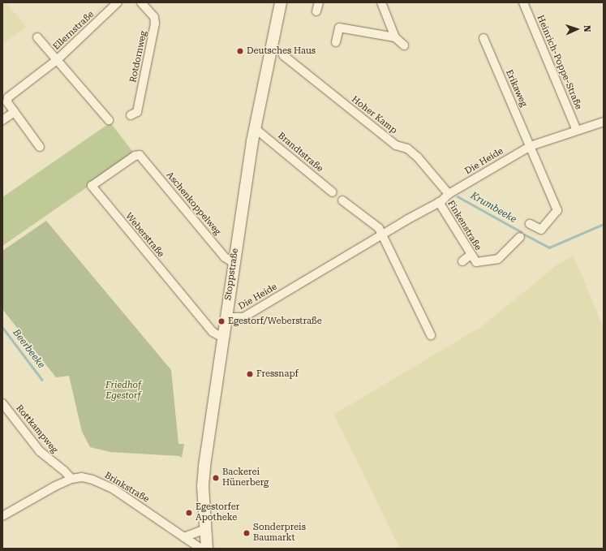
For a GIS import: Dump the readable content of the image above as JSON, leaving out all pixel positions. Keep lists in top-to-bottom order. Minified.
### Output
{"streets":{"main road":["Stoppstraße"],"street":["Ellernstraße","Rotdornweg","Heinrich-Poppe-Straße","Erikaweg","Hoher Kamp","Brandtstraße","Die Heide","Aschenkoppelweg","Finkenstraße","Weberstraße","Rottkampweg","Brinkstraße"]},"crossings":[["Heinrich-Poppe-Straße","Die Heide"],["Erikaweg","Die Heide"],["Hoher Kamp","Die Heide"],["Brandtstraße","Stoppstraße"],["Die Heide","Finkenstraße"],["Die Heide","Stoppstraße"],["Aschenkoppelweg","Weberstraße"],["Aschenkoppelweg","Stoppstraße"],["Weberstraße","Stoppstraße"],["Rottkampweg","Brinkstraße"]],"water":["Krumbeeke","Beerbeeke"],"parks":["Friedhof Egestorf"],"places":["Deutsches Haus","Egestorf/Weberstraße","Fressnapf","Backerei Hünerberg","Egestorfer Apotheke","Sonderpreis Baumarkt"],"north":"right"}
